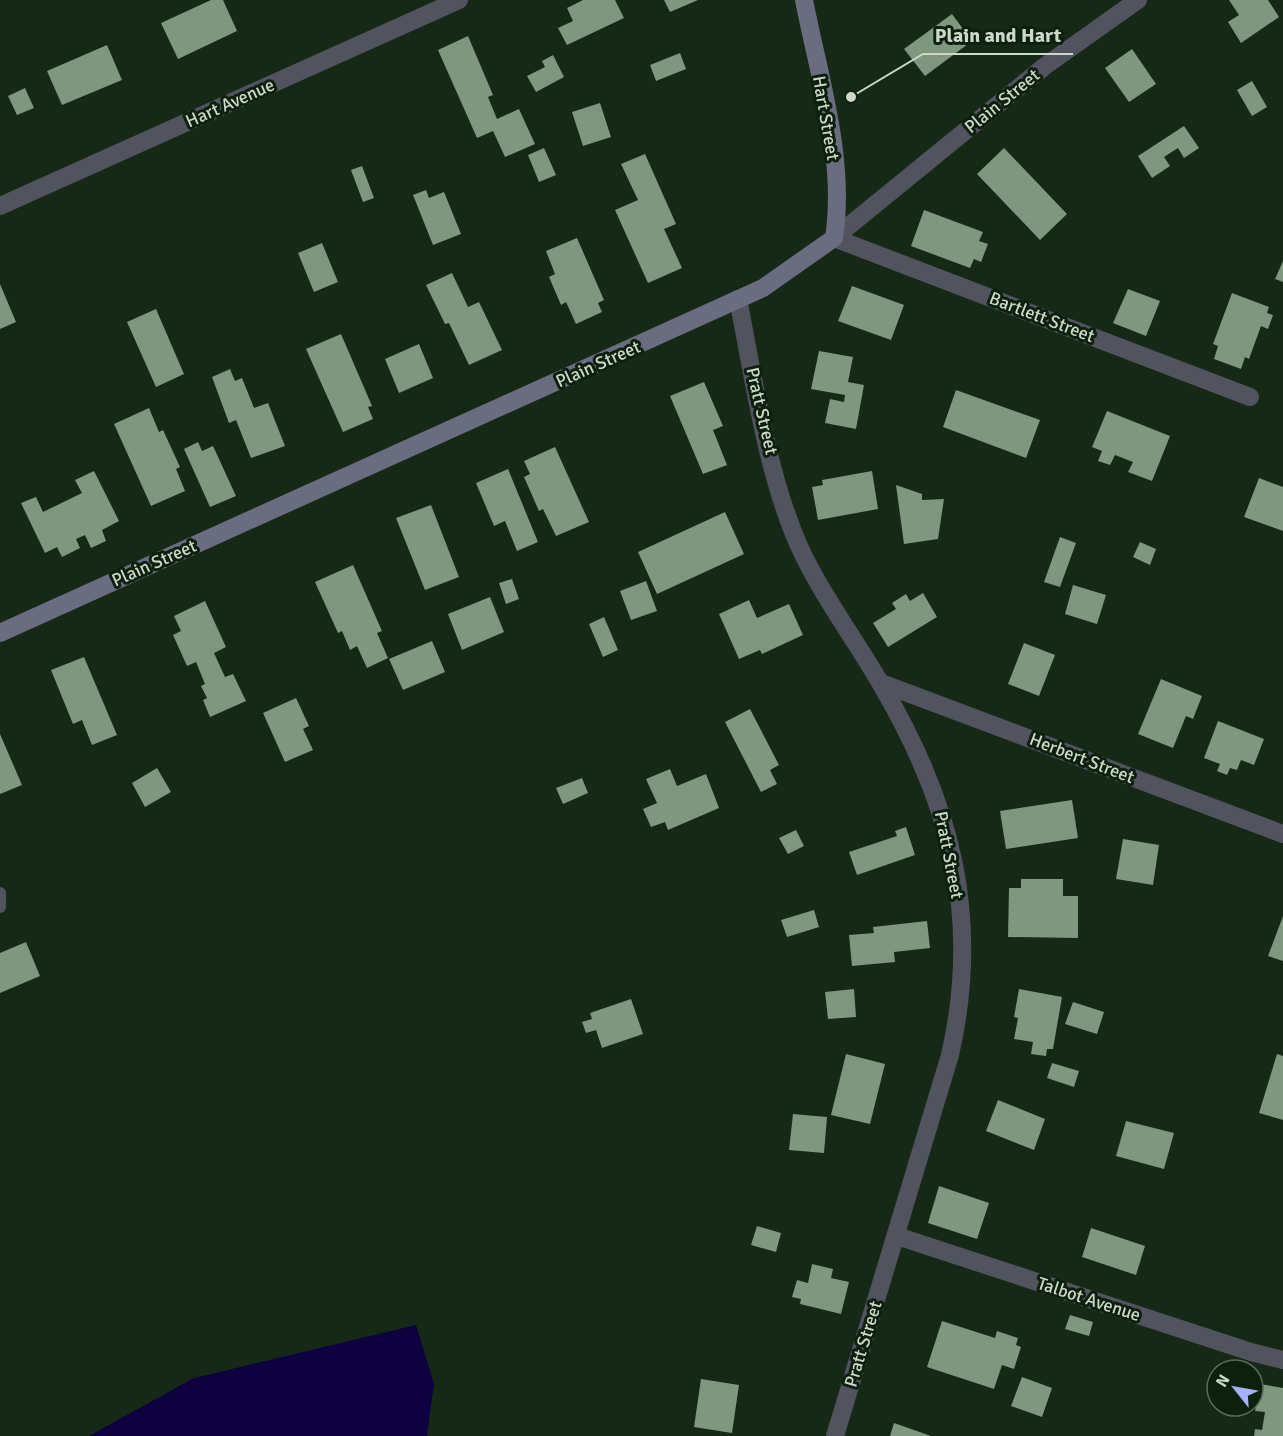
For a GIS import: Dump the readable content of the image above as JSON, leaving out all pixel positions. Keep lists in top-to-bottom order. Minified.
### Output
{"streets":{"main road":["Plain Street","Hart Street"],"street":["Hart Avenue","Bartlett Street","Pratt Street","Herbert Street","Talbot Avenue"]},"crossings":[["Plain Street","Hart Street"],["Plain Street","Bartlett Street"],["Plain Street","Pratt Street"],["Hart Street","Bartlett Street"],["Pratt Street","Herbert Street"],["Pratt Street","Talbot Avenue"]],"places":["Plain and Hart"],"north":"top left"}
